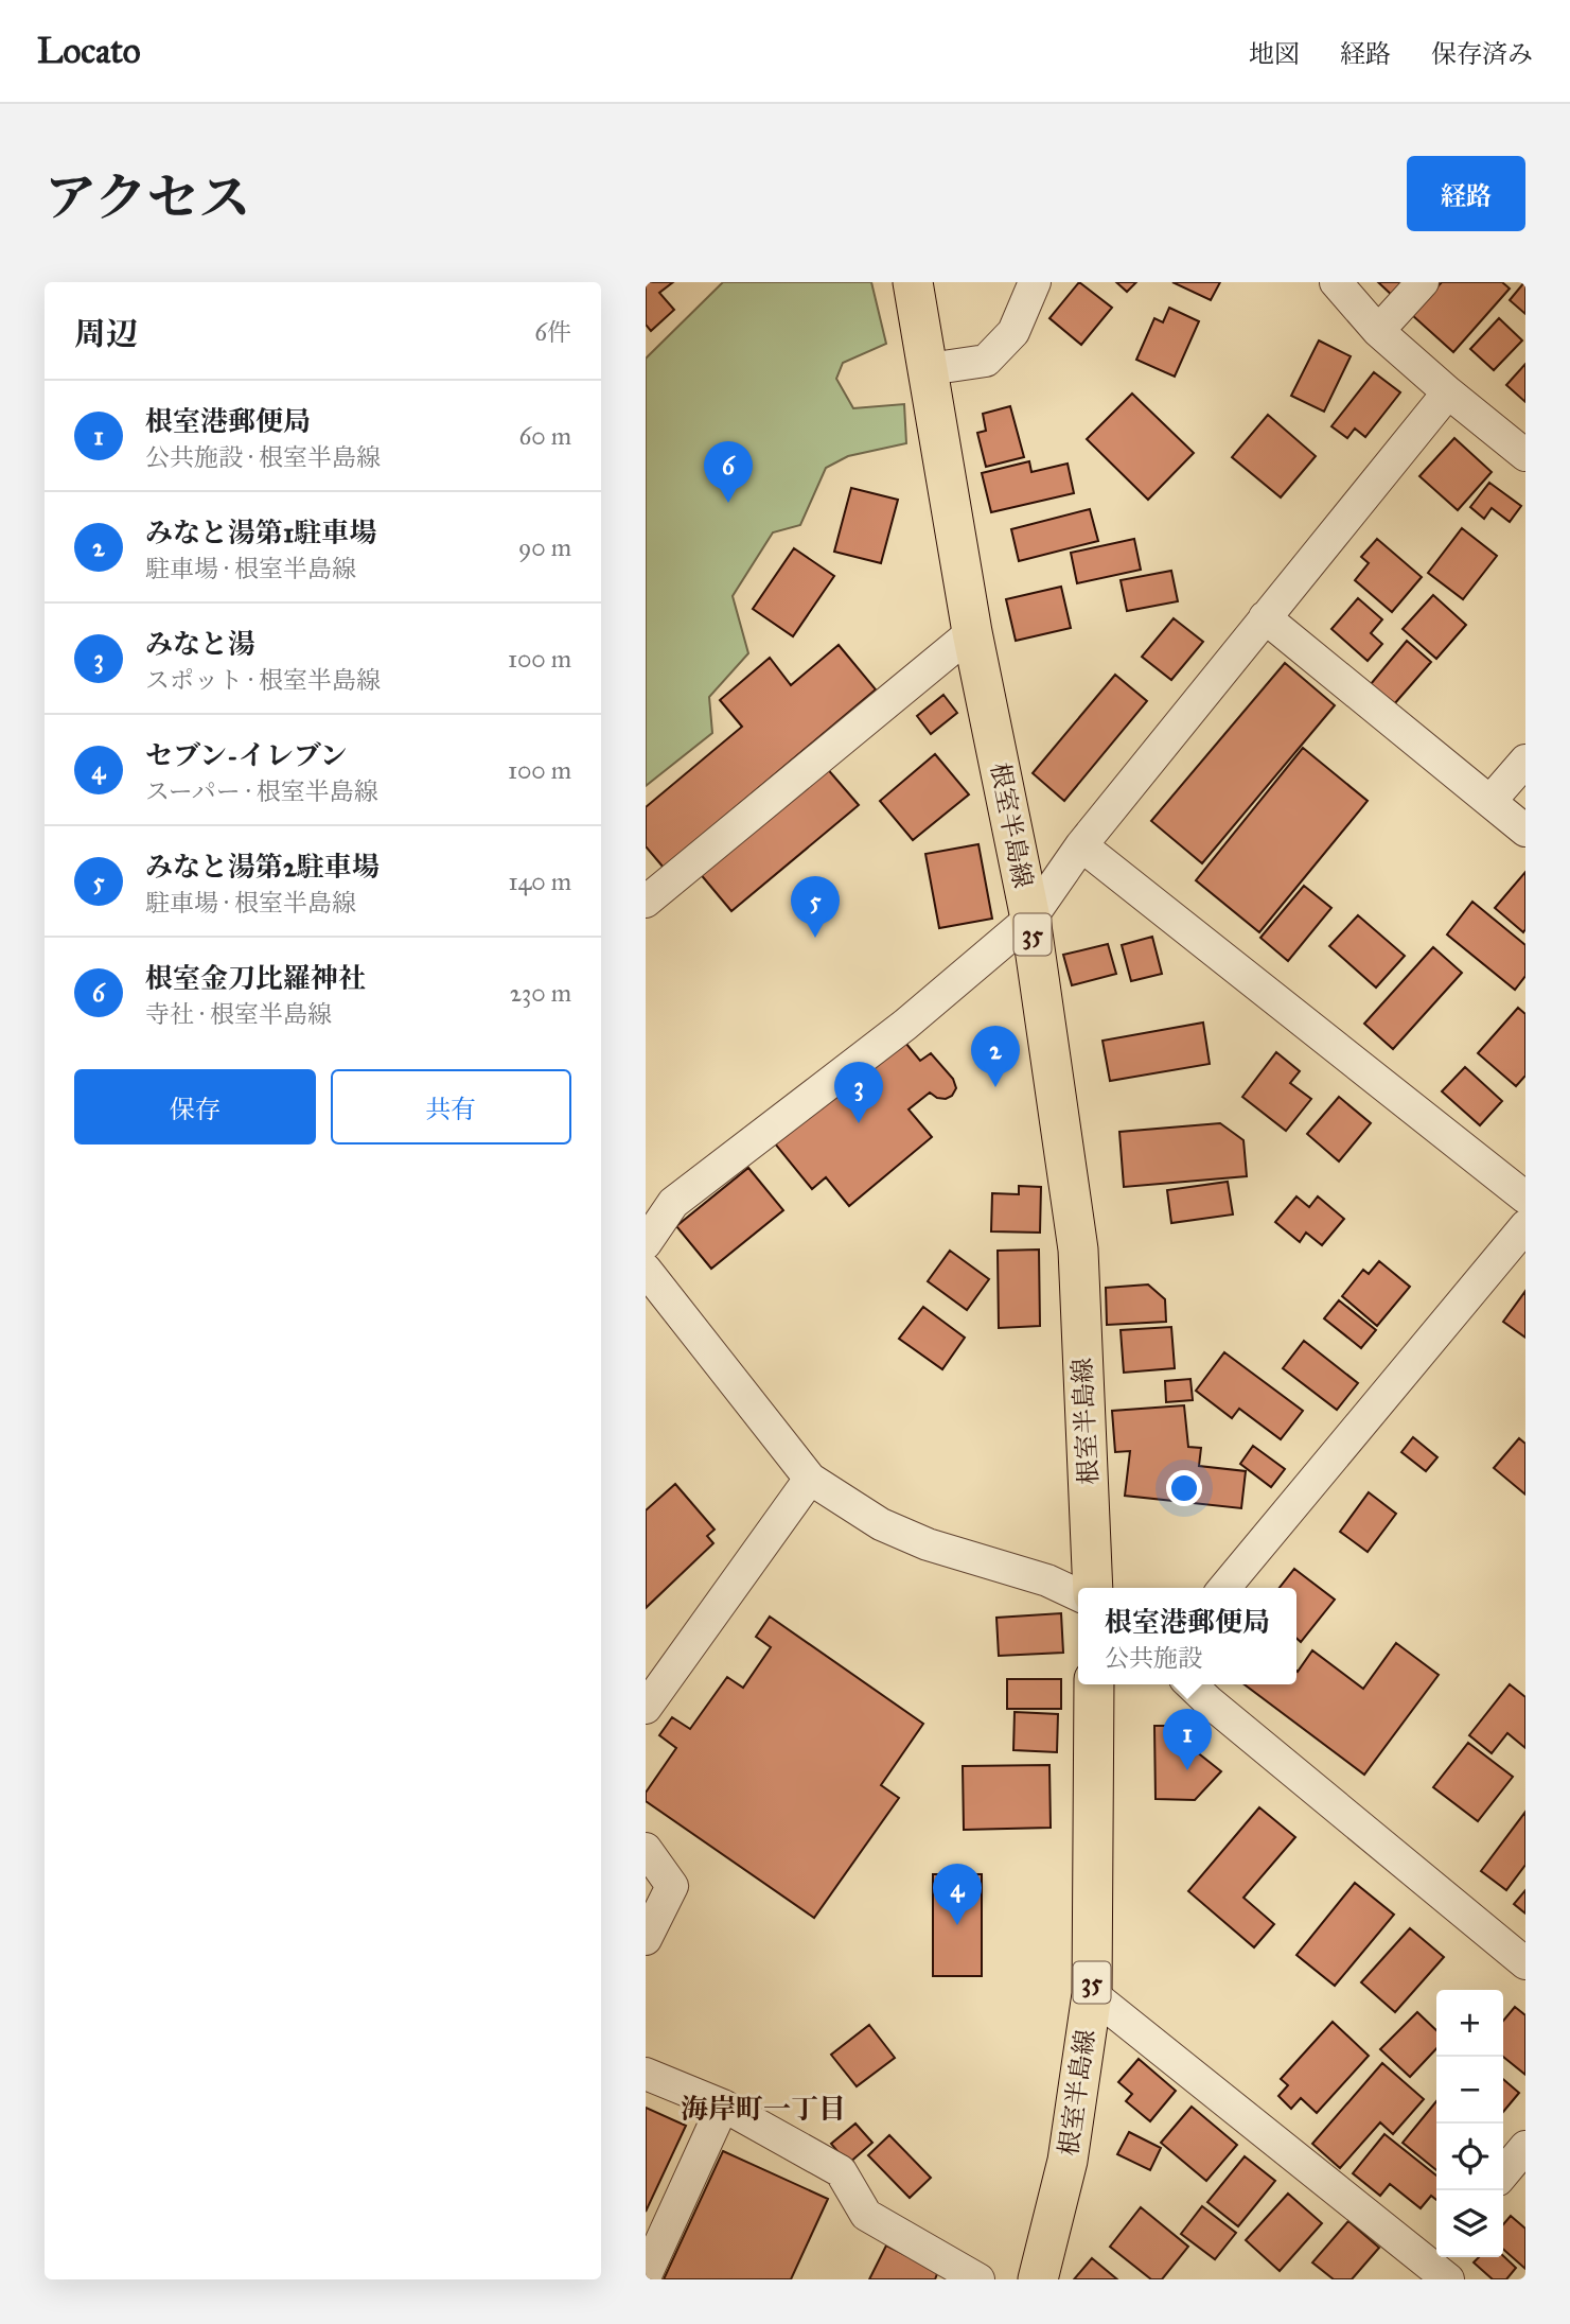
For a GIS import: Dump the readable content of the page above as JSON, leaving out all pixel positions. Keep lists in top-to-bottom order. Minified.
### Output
{"streets":{"main road":["根室半島線","35"]},"districts":["海岸町一丁目"],"page":{"header":"Locato","nav":["地図","経路","保存済み"],"title":"アクセス","buttons":["経路",["保存","共有"]],"heading":["周辺","6件"],"list":[{"mark":"1","name":"根室港郵便局","note":"公共施設 · 根室半島線","value":"60 m"},{"mark":"2","name":"みなと湯第1駐車場","note":"駐車場 · 根室半島線","value":"90 m"},{"mark":"3","name":"みなと湯","note":"スポット · 根室半島線","value":"100 m"},{"mark":"4","name":"セブン-イレブン","note":"スーパー · 根室半島線","value":"100 m"},{"mark":"5","name":"みなと湯第2駐車場","note":"駐車場 · 根室半島線","value":"140 m"},{"mark":"6","name":"根室金刀比羅神社","note":"寺社 · 根室半島線","value":"230 m"}],"pins":["6","5","2","3","1","4"],"popup":["根室港郵便局","公共施設"],"map_buttons":["+","−"]}}
